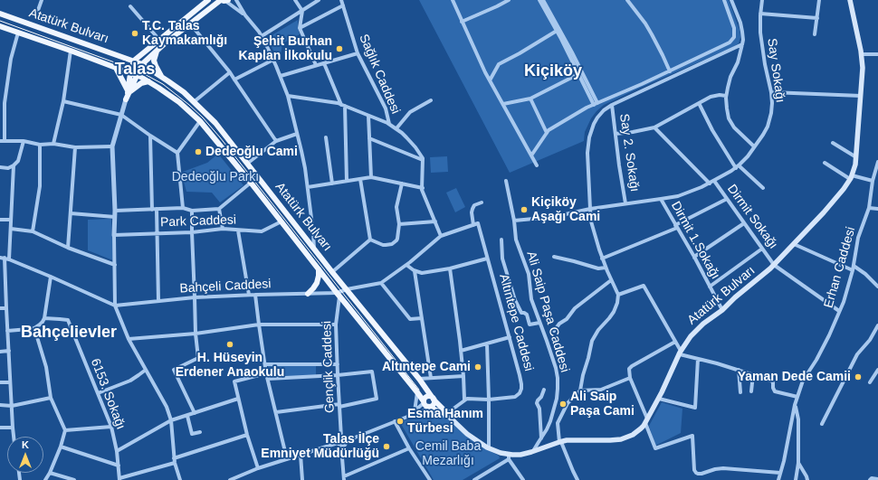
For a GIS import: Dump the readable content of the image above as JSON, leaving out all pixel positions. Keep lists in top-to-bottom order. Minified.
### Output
{"streets":{"main road":["Atatürk Bulvarı"],"street":["Say Sokağı","Sağlık Caddesi","Say 2. Sokağı","Dirmit Sokağı","Park Caddesi","Dirmit 1.Sokağı","Erhan Caddesi","Bahçeli Caddesi","Ali Saip Paşa Caddesi","Altıntepe Caddesi","Gençlik Caddesi","6153. Sokağı"]},"crossings":[["Atatürk Bulvarı","Dirmit Sokağı"],["Atatürk Bulvarı","Park Caddesi"],["Atatürk Bulvarı","Dirmit 1.Sokağı"],["Atatürk Bulvarı","Bahçeli Caddesi"],["Atatürk Bulvarı","Ali Saip Paşa Caddesi"],["Atatürk Bulvarı","Gençlik Caddesi"],["Say Sokağı","Dirmit Sokağı"],["Dirmit Sokağı","Erhan Caddesi"],["Bahçeli Caddesi","Gençlik Caddesi"]],"districts":["Talas","Kiçiköy","Bahçelievler"],"parks":["Dedeoğlu Parkı","Cemil Baba Mezarlığı"],"places":["T.C. Talas Kaymakamlığı","Şehit Burhan Kaplan İlkokulu","Dedeoğlu Cami","Kiçiköy Aşağı Cami","H. Hüseyin Erdener Anaokulu","Altıntepe Cami","Yaman Dede Camii","Ali Saip Paşa Cami","Esma Hanım Türbesi","Talas İlçe Emniyet Müdürlüğü"],"north":"top"}
